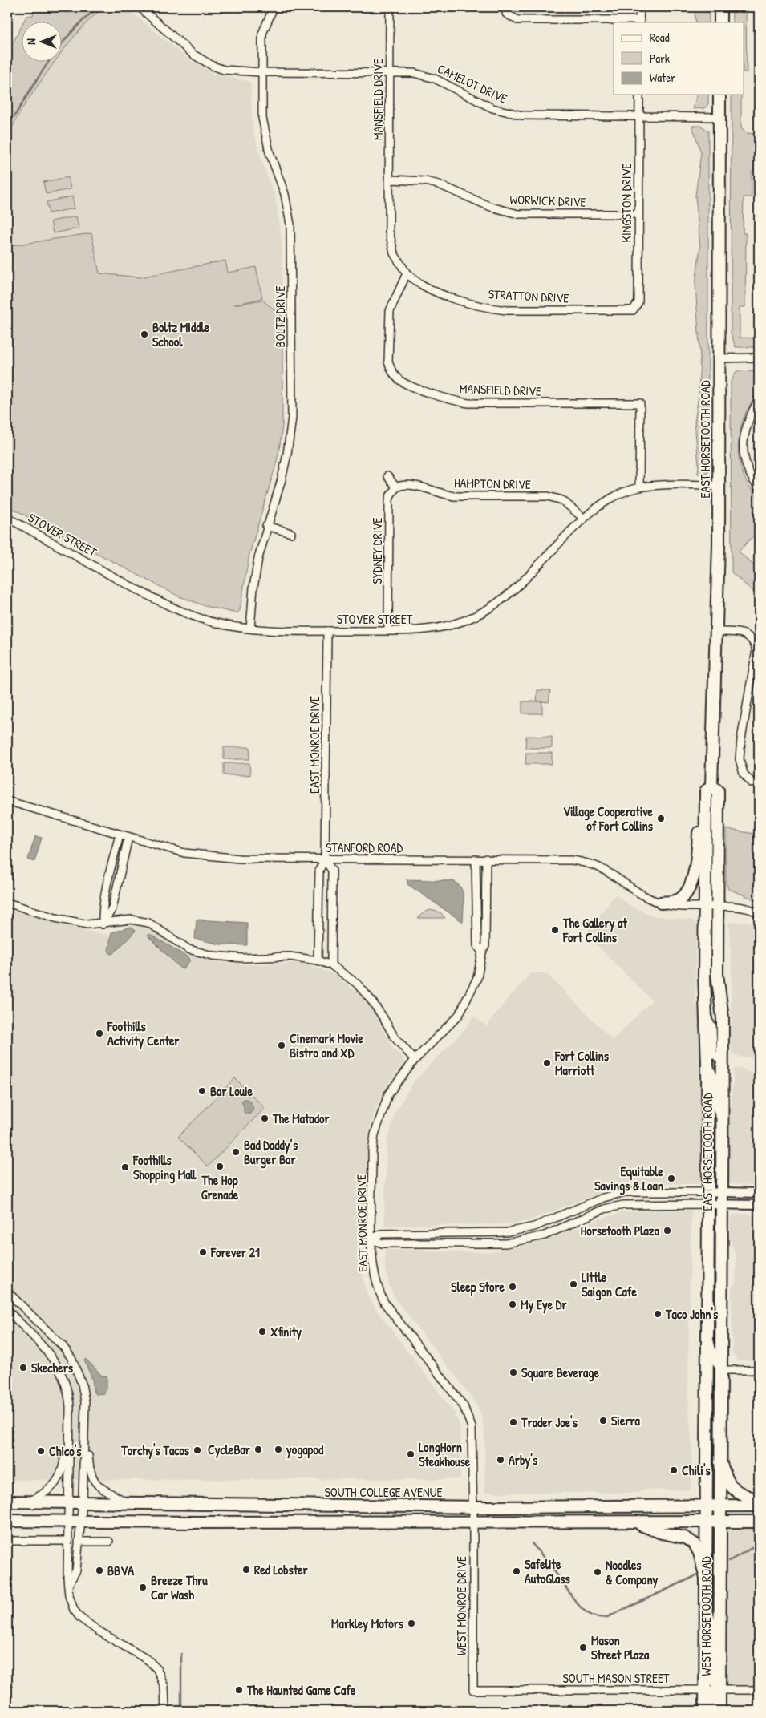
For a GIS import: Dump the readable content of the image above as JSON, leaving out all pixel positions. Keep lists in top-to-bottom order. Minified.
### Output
{"streets":{"main road":["EAST HORSETOOTH ROAD","SOUTH COLLEGE AVENUE","WEST HORSETOOTH ROAD"],"street":["CAMELOT DRIVE","MANSFIELD DRIVE","WORWICK DRIVE","KINGSTON DRIVE","STRATTON DRIVE","BOLTZ DRIVE","HAMPTON DRIVE","STOVER STREET","SYDNEY DRIVE","EAST MONROE DRIVE","STANFORD ROAD","WEST MONROE DRIVE","SOUTH MASON STREET"]},"crossings":[["CAMELOT DRIVE","MANSFIELD DRIVE"],["CAMELOT DRIVE","KINGSTON DRIVE"],["CAMELOT DRIVE","BOLTZ DRIVE"],["CAMELOT DRIVE","EAST HORSETOOTH ROAD"],["MANSFIELD DRIVE","WORWICK DRIVE"],["MANSFIELD DRIVE","STRATTON DRIVE"],["MANSFIELD DRIVE","STOVER STREET"],["WORWICK DRIVE","KINGSTON DRIVE"],["KINGSTON DRIVE","STRATTON DRIVE"],["BOLTZ DRIVE","STOVER STREET"],["EAST HORSETOOTH ROAD","STOVER STREET"],["EAST HORSETOOTH ROAD","STANFORD ROAD"],["EAST HORSETOOTH ROAD","SOUTH COLLEGE AVENUE"],["EAST HORSETOOTH ROAD","WEST HORSETOOTH ROAD"],["HAMPTON DRIVE","STOVER STREET"],["HAMPTON DRIVE","SYDNEY DRIVE"],["STOVER STREET","SYDNEY DRIVE"],["STOVER STREET","EAST MONROE DRIVE"],["EAST MONROE DRIVE","STANFORD ROAD"],["EAST MONROE DRIVE","SOUTH COLLEGE AVENUE"],["EAST MONROE DRIVE","WEST MONROE DRIVE"],["WEST MONROE DRIVE","SOUTH MASON STREET"],["WEST HORSETOOTH ROAD","SOUTH MASON STREET"]],"places":["Boltz Middle School","Village Cooperative of Fort Collins","The Gallery at Fort Collins","Foothills Activity Center","Cinemark Movie Bistro and XD","Fort Collins Marriott","Bar Louie","The Matador","Bad Daddy’s Burger Bar","The Hop Grenade","Foothills Shopping Mall","Equitable Savings & Loan","Horsetooth Plaza","Forever 21","Little Saigon Cafe","Sleep Store","My Eye Dr","Taco John's","Xfinity","Skechers","Square Beverage","Sierra","Trader Joe's","CycleBar","yogapod","Torchy's Tacos","Chico's","LongHorn Steakhouse","Arby's","Chili's","Red Lobster","BBVA","Safelite AutoGlass","Noodles & Company","Breeze Thru Car Wash","Markley Motors","Mason Street Plaza","The Haunted Game Cafe"],"legend":["Road","Park","Water"],"north":"left"}
